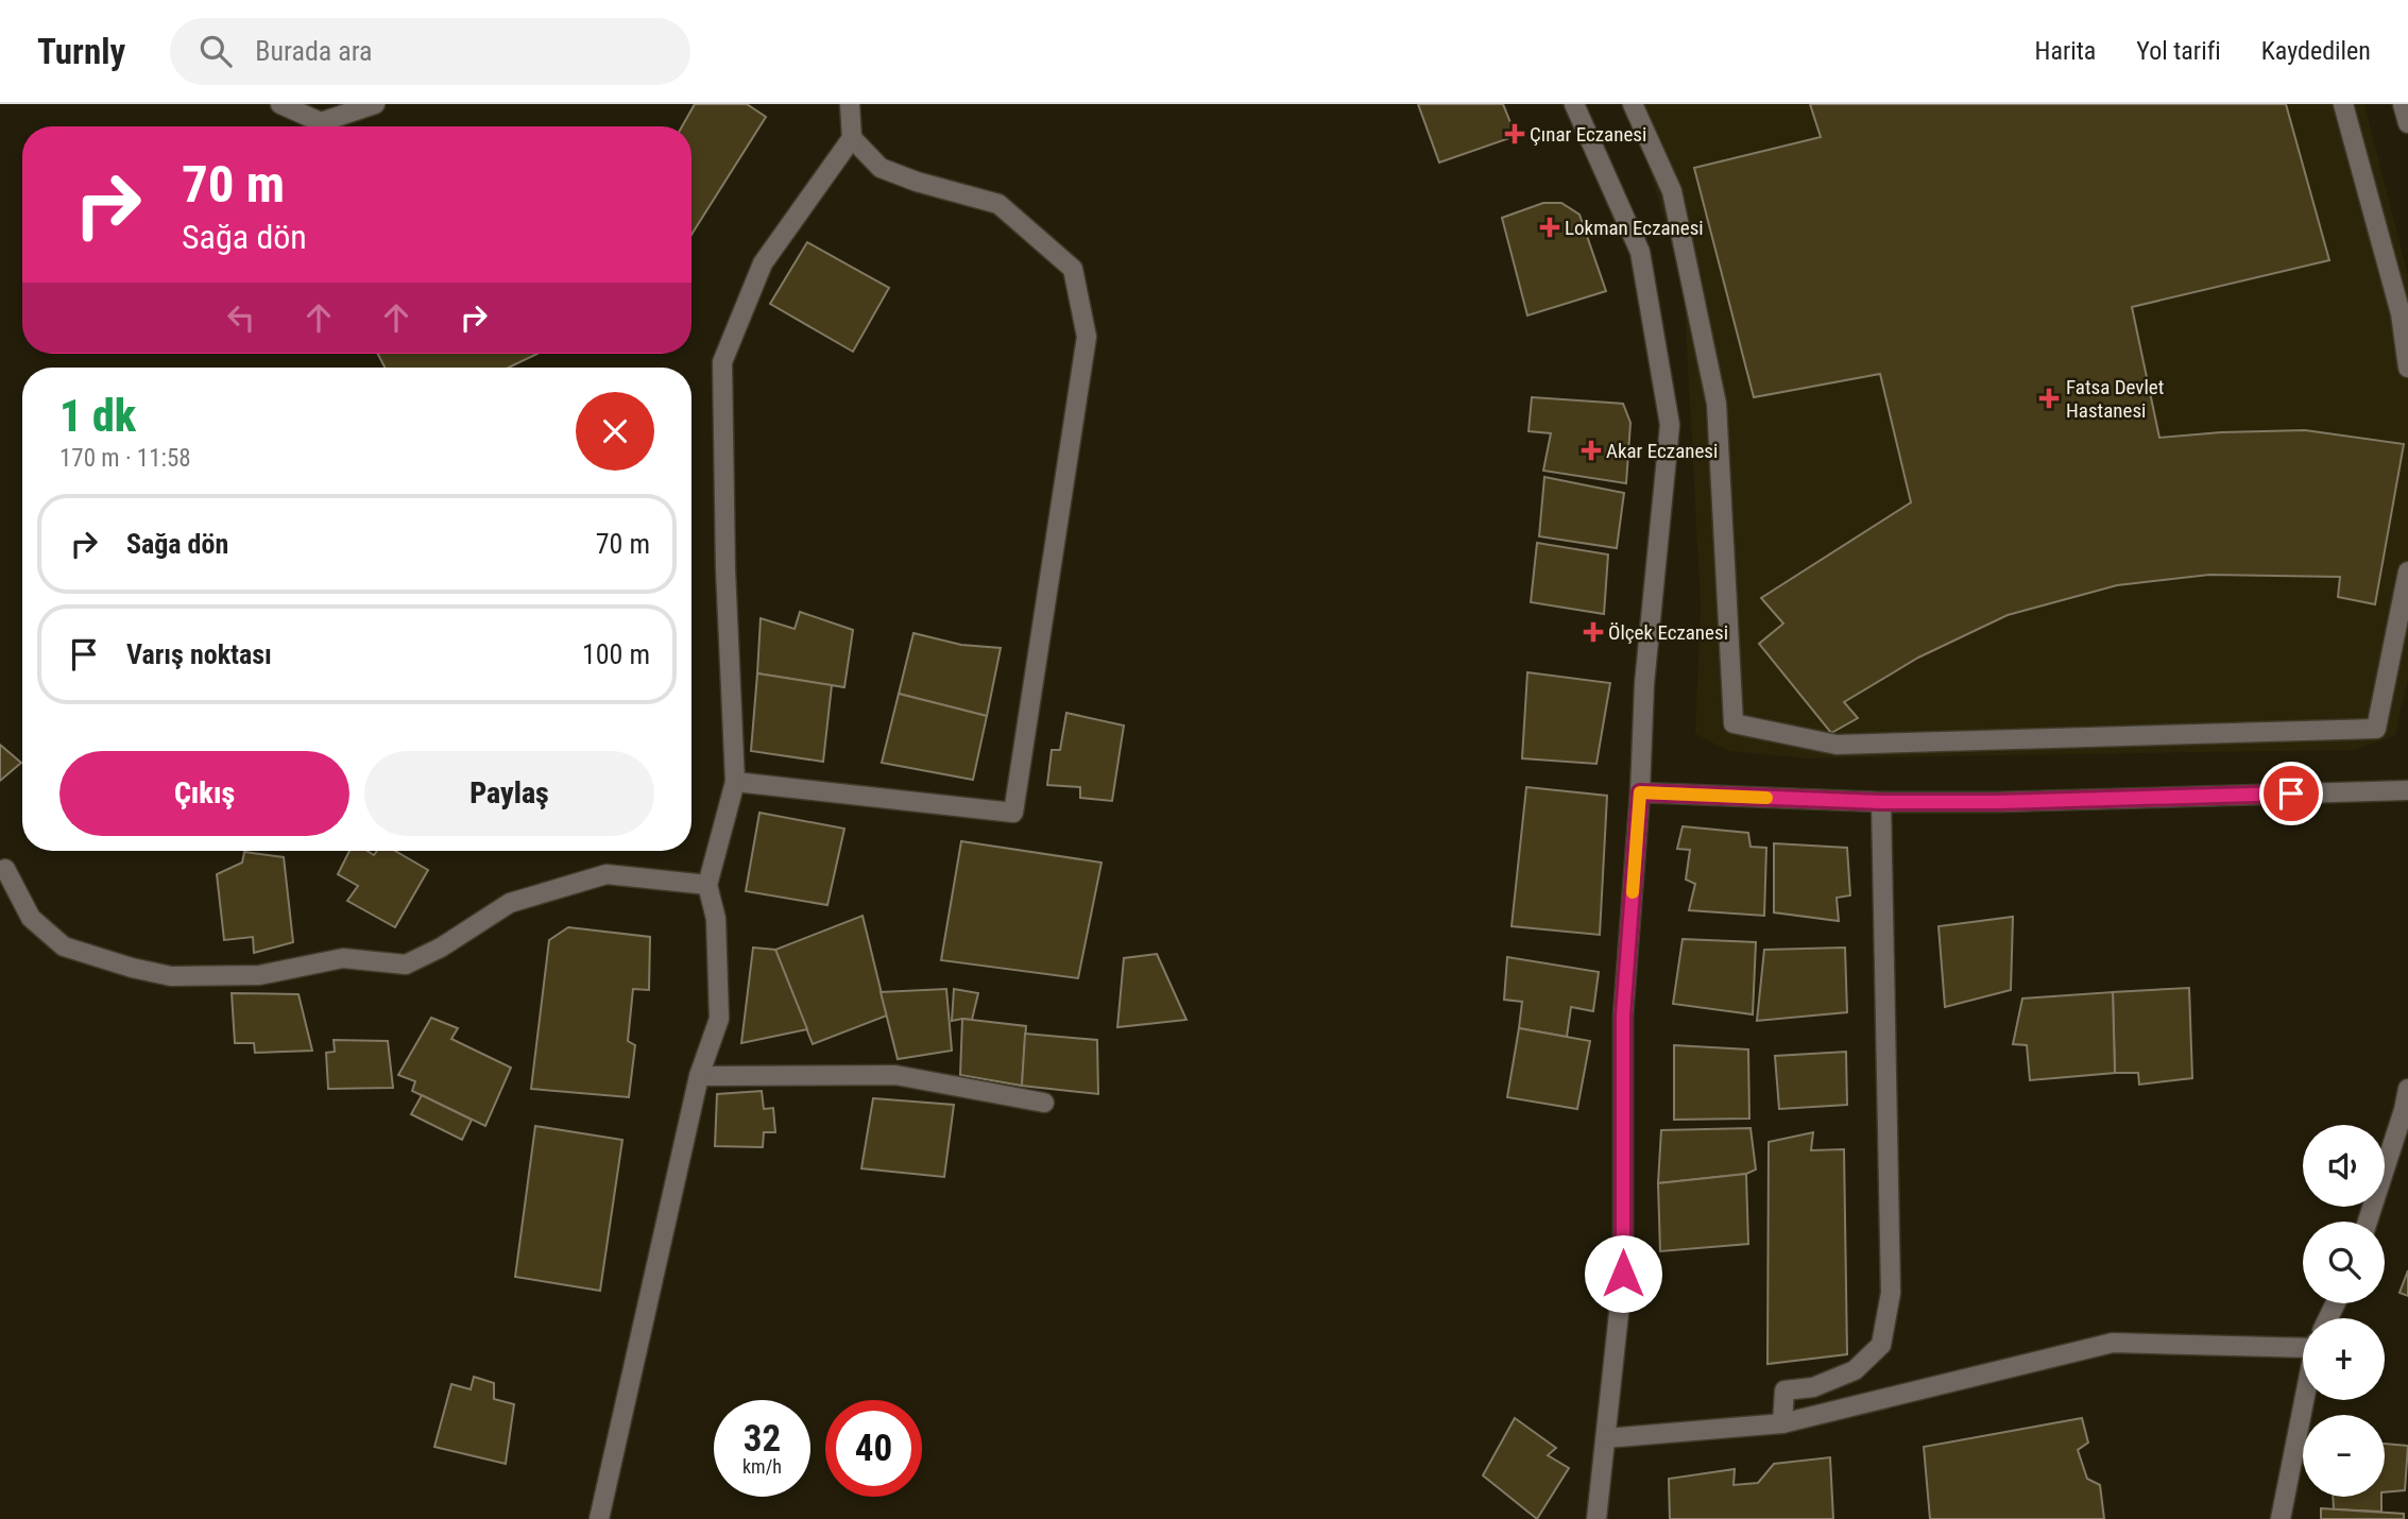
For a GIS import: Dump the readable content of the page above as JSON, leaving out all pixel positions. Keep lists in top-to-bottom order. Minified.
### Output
{"places":{"health":["Çınar Eczanesi","Lokman Eczanesi","Fatsa Devlet Hastanesi","Akar Eczanesi","Ölçek Eczanesi"]},"page":{"header":"Turnly","search":"Burada ara","nav":["Harita","Yol tarifi","Kaydedilen"],"turn":["70 m","Sağa dön"],"heading":["1 dk","170 m · 11:58"],"list":[{"name":"Sağa dön","value":"70 m"},{"name":"Varış noktası","value":"100 m"}],"buttons":["Çıkış","Paylaş"],"map_buttons":["+","−"],"speed":"32 km/h","limit":"40"}}
